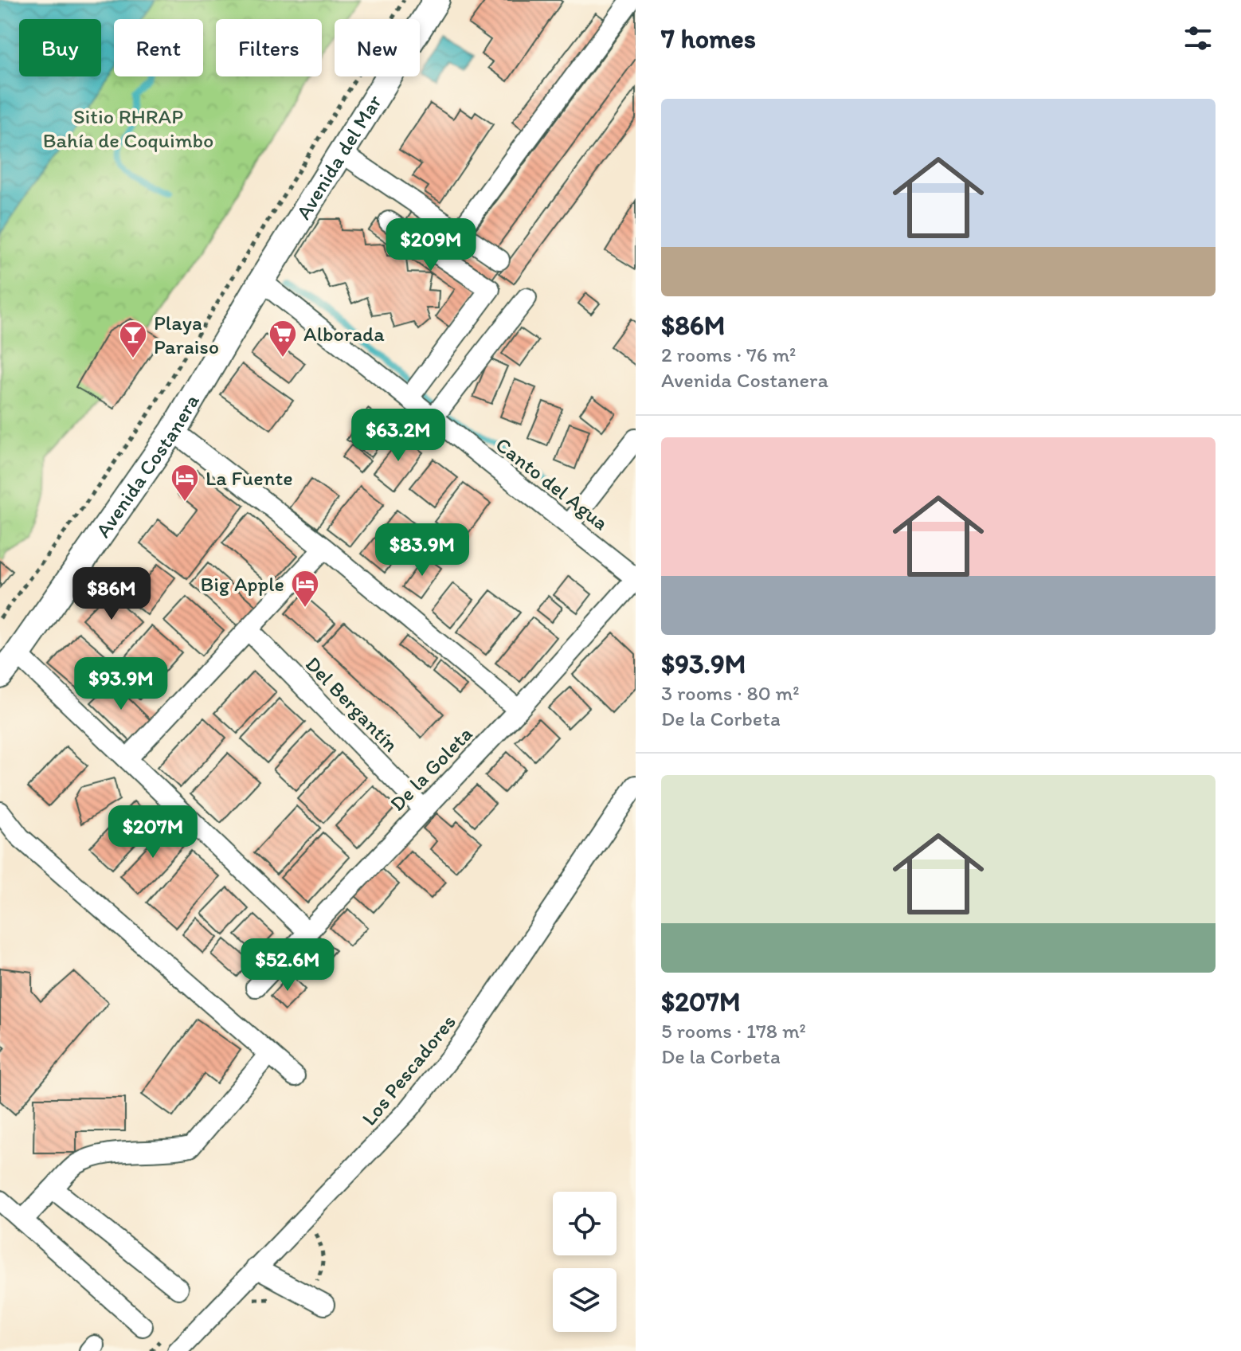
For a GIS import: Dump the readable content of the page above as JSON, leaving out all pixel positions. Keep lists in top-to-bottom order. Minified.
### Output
{"streets":{"main road":["Avenida del Mar","Avenida Costanera"],"street":["Canto del Agua","Del Bergantín","De la Goleta","Los Pescadores"]},"crossings":[["Avenida del Mar","Avenida Costanera"],["Avenida del Mar","Canto del Agua"],["Avenida Costanera","Canto del Agua"],["Canto del Agua","De la Goleta"],["Del Bergantín","De la Goleta"]],"parks":["Sitio RHRAP Bahía de Coquimbo"],"places":{"supermarket":["Alborada"],"bar":["Playa Paraiso"],"hotel":["La Fuente","Big Apple"]},"page":{"heading":"7 homes","chip":["Buy","Rent","Filters","New"],"list":[{"name":"$86M","note":"2 rooms · 76 m² · Avenida Costanera"},{"name":"$93.9M","note":"3 rooms · 80 m² · De la Corbeta"},{"name":"$207M","note":"5 rooms · 178 m² · De la Corbeta"}],"price":["$209M","$63.2M","$83.9M","$86M","$93.9M","$207M","$52.6M"]}}
